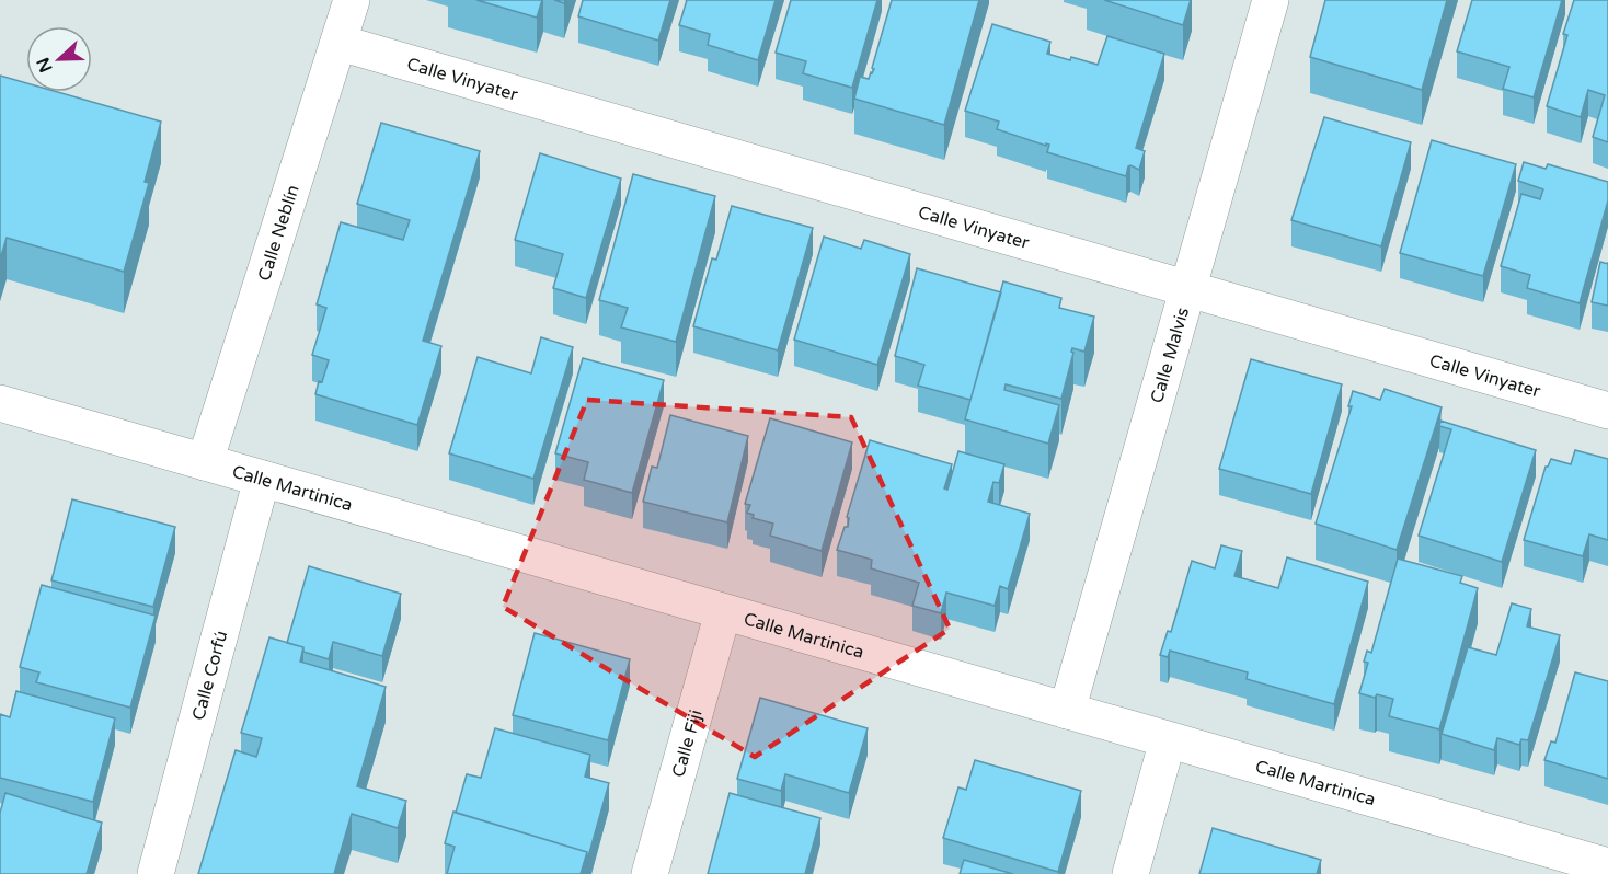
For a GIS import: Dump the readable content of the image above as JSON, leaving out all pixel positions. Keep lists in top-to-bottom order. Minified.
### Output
{"streets":{"street":["Calle Vinyater","Calle Neblín","Calle Malvis","Calle Martinica","Calle Corfú","Calle Fiji"]},"crossings":[["Calle Vinyater","Calle Neblín"],["Calle Vinyater","Calle Malvis"],["Calle Neblín","Calle Martinica"],["Calle Malvis","Calle Martinica"],["Calle Martinica","Calle Corfú"],["Calle Martinica","Calle Fiji"]],"north":"left"}
